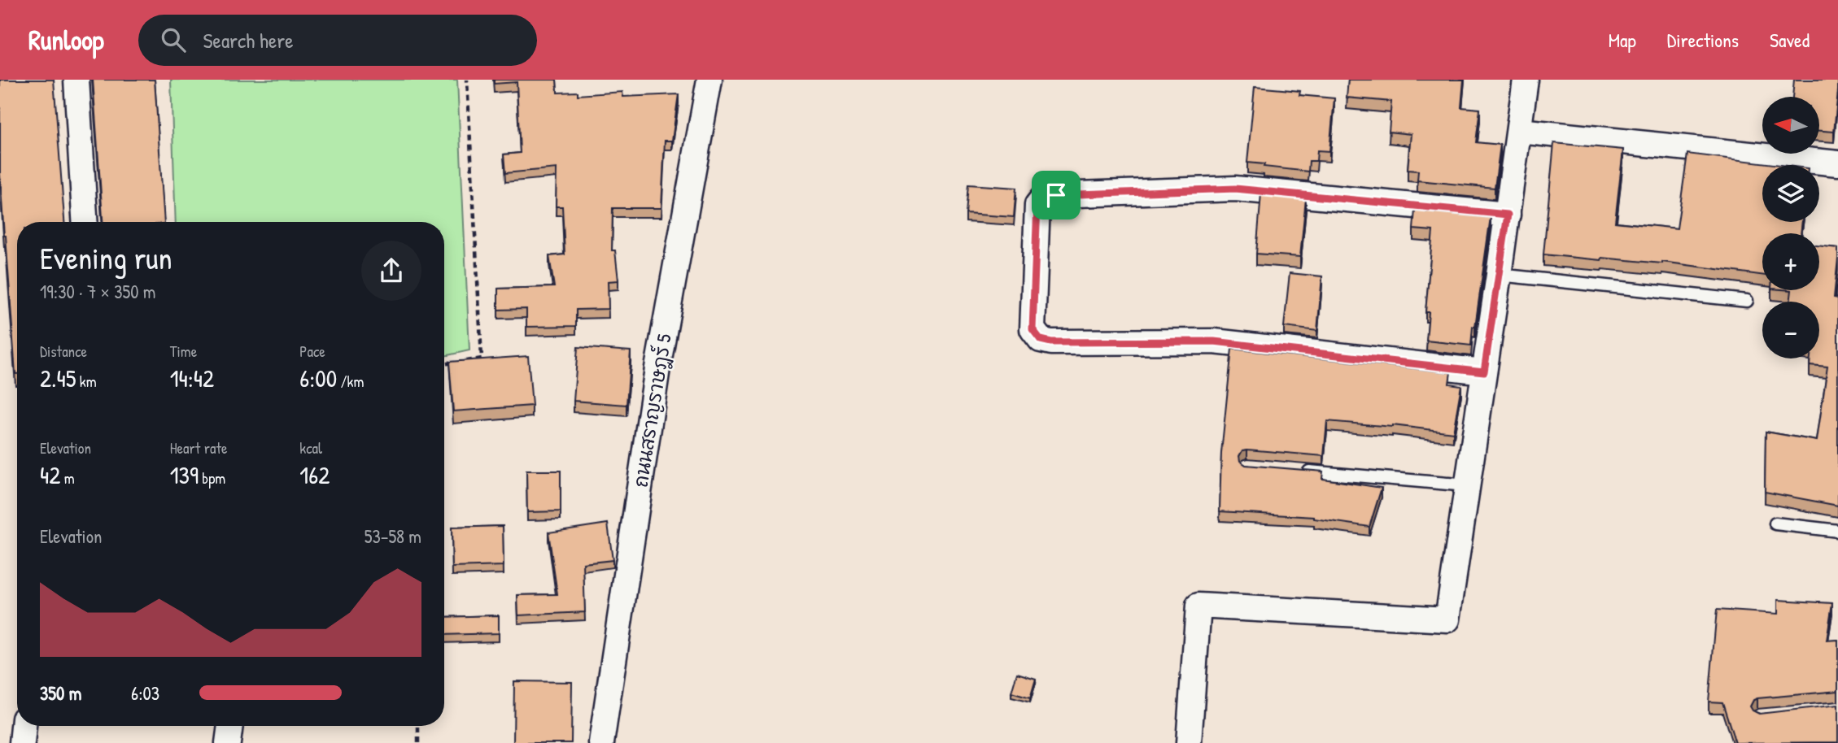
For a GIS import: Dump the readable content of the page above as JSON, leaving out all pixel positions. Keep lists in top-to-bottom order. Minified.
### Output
{"streets":{"street":["ถนนสราญราษฎร์ 5"]},"north":"left","page":{"header":"Runloop","search":"Search here","nav":["Map","Directions","Saved"],"map_buttons":["+","−"],"heading":["Evening run","19:30 · 7 × 350 m"],"stats":[["Distance","2.45 km"],["Time","14:42"],["Pace","6:00 /km"],["Elevation","42 m"],["Heart rate","139 bpm"],["kcal","162"]],"chart":["Elevation","53–58 m"],"list":[{"name":"350 m","note":"6:03"}]}}
